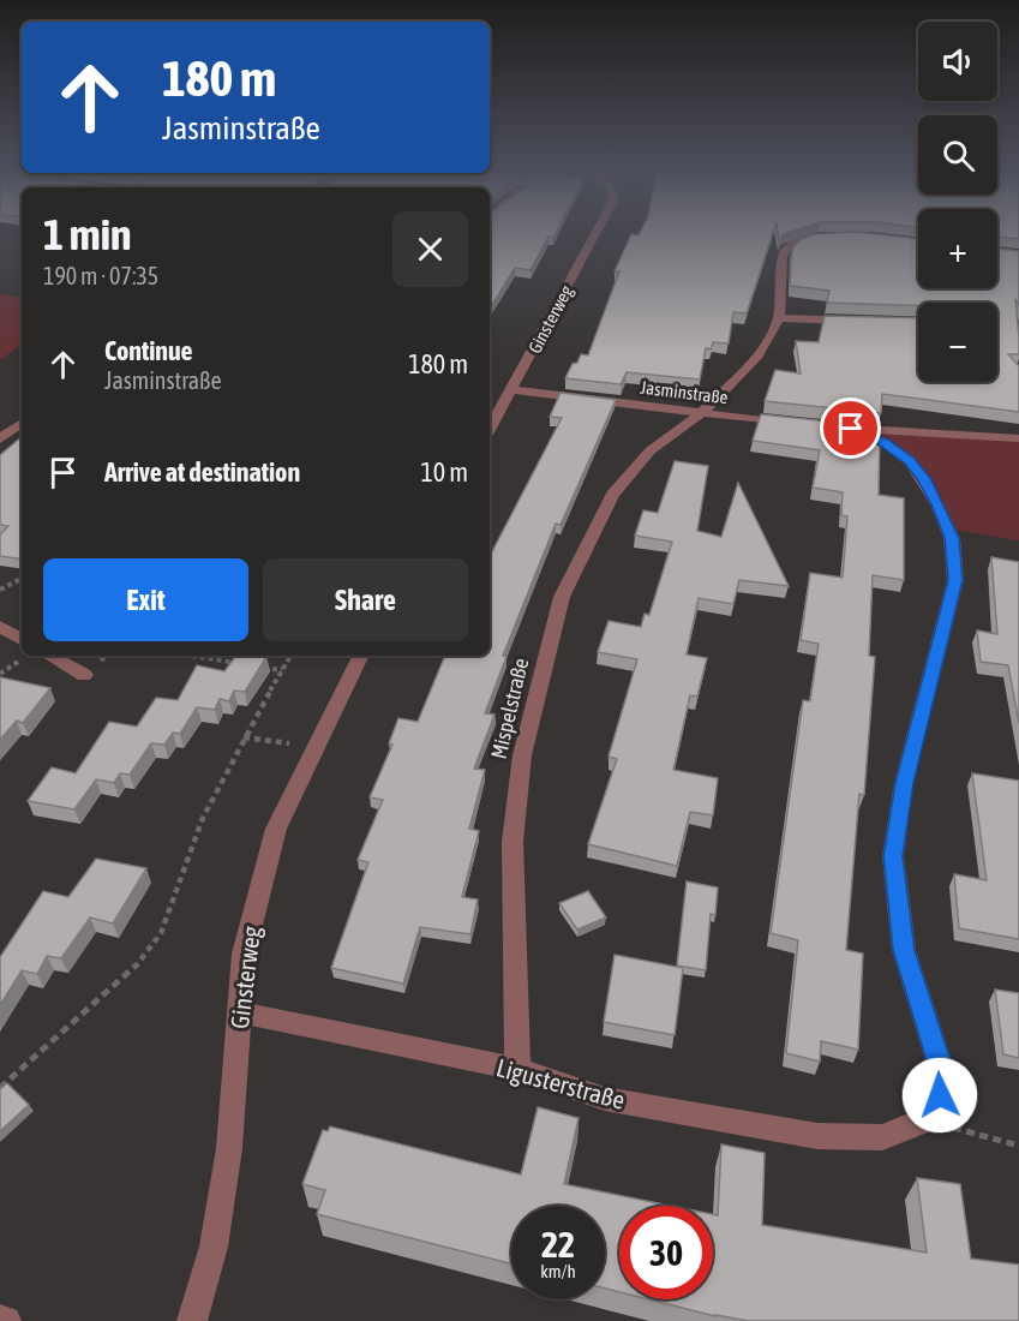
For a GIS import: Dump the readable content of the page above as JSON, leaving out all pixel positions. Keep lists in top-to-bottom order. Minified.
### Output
{"streets":{"street":["Ginsterweg","Jasminstraße","Mispelstraße","Ligusterstraße"]},"crossings":[["Ginsterweg","Jasminstraße"],["Ginsterweg","Ligusterstraße"],["Jasminstraße","Mispelstraße"],["Mispelstraße","Ligusterstraße"]],"page":{"map_buttons":["+","−"],"turn":["180 m","Jasminstraße"],"heading":["1 min","190 m · 07:35"],"list":[{"name":"Continue","note":"Jasminstraße","value":"180 m"},{"name":"Arrive at destination","value":"10 m"}],"buttons":["Exit","Share"],"speed":"22 km/h","limit":"30"}}
